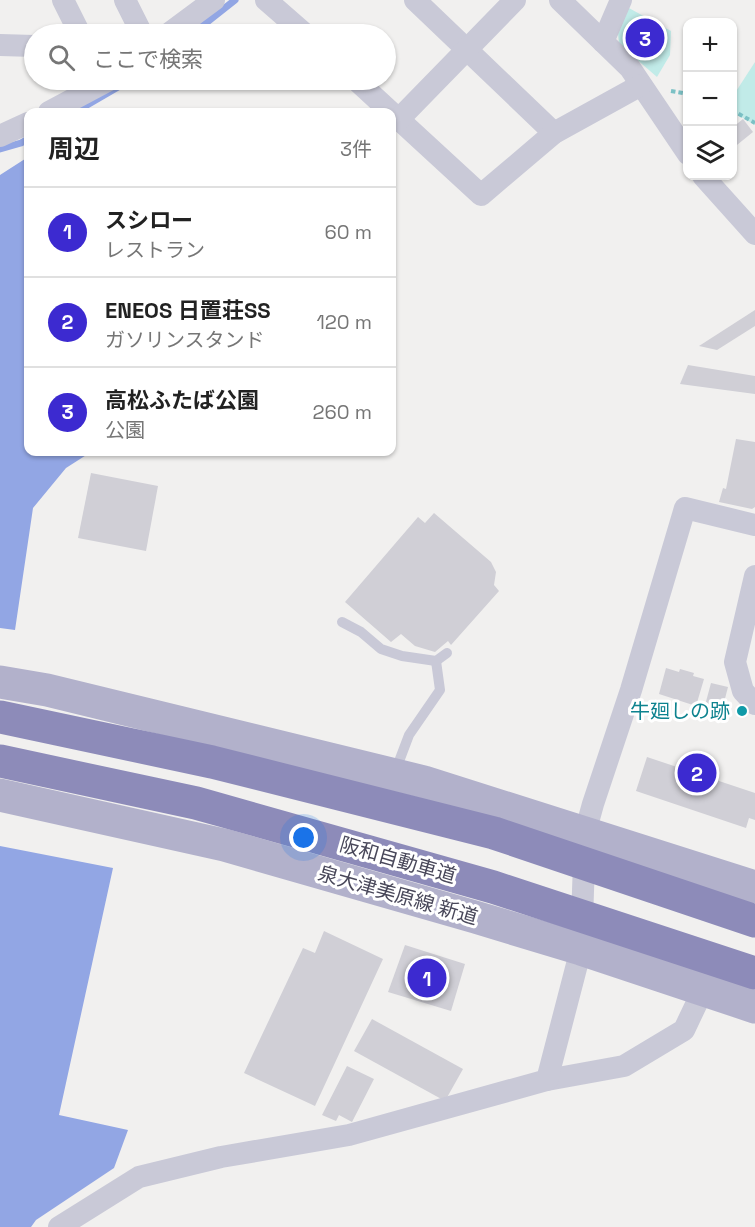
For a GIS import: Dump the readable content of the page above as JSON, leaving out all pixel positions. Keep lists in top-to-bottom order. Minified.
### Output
{"streets":{"highway":["阪和自動車道"],"main road":["泉大津美原線 新道"]},"places":["牛廻しの跡"],"page":{"pins":["3","2","1"],"map_buttons":["+","−"],"search":"ここで検索","heading":["周辺","3件"],"list":[{"mark":"1","name":"スシロー","note":"レストラン","value":"60 m"},{"mark":"2","name":"ENEOS 日置荘SS","note":"ガソリンスタンド","value":"120 m"},{"mark":"3","name":"高松ふたば公園","note":"公園","value":"260 m"}]}}
